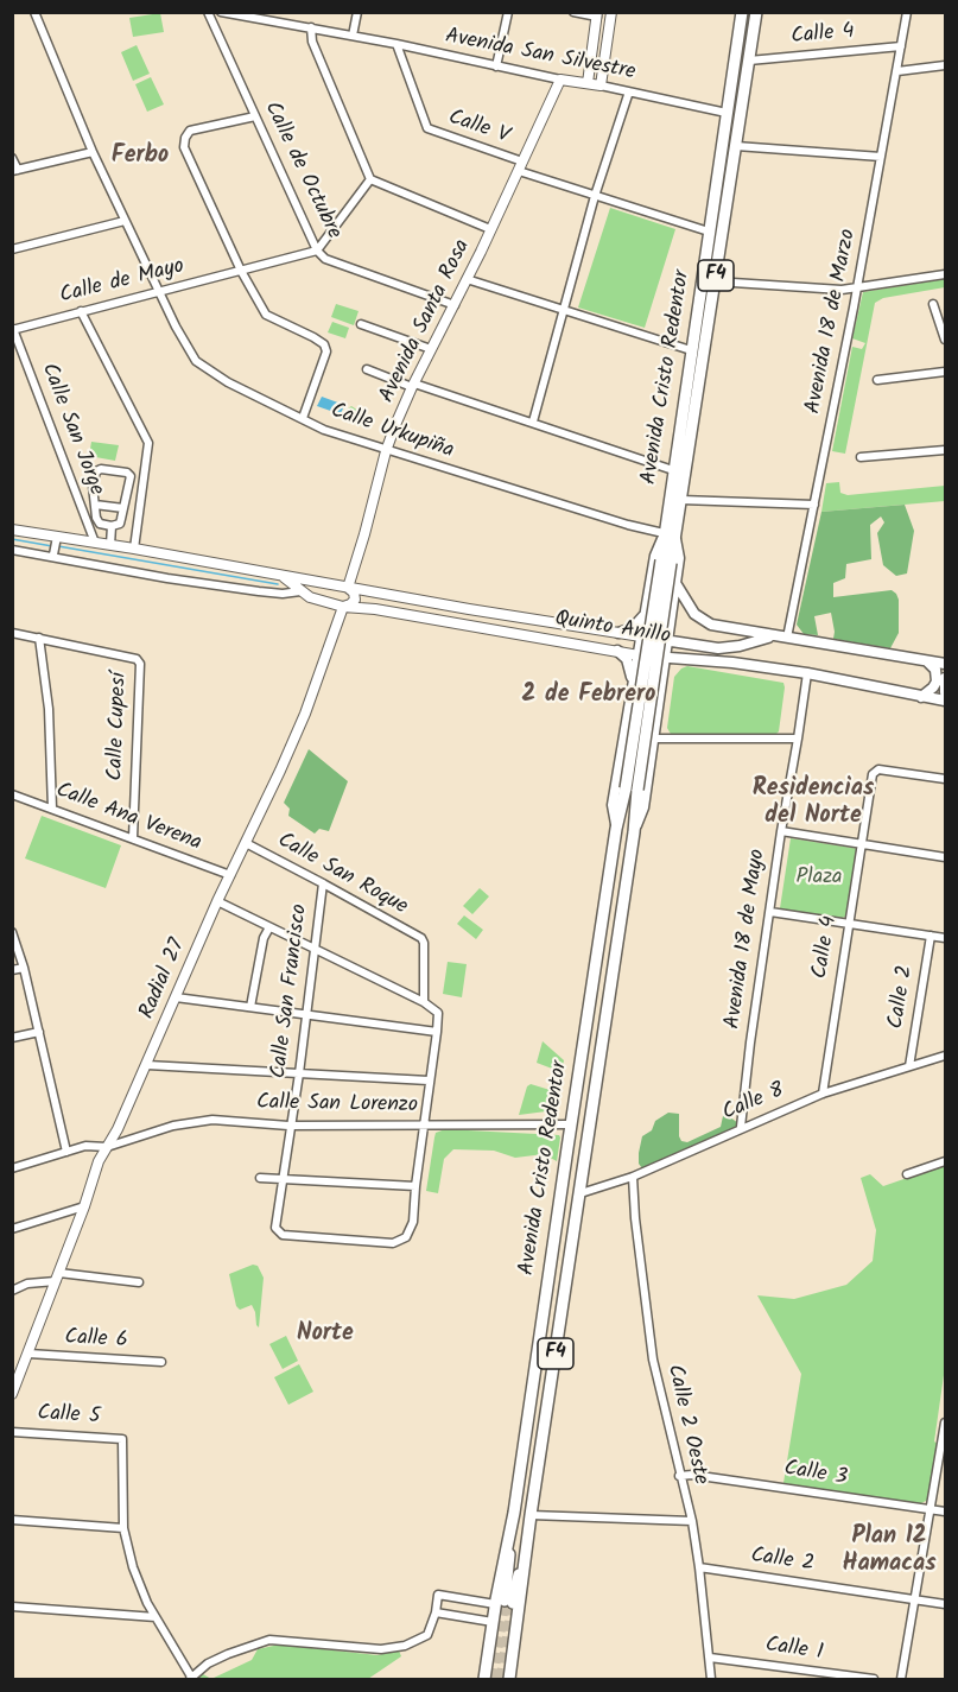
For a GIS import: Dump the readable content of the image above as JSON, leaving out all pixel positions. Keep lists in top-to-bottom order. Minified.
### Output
{"streets":{"main road":["F4","Avenida Cristo Redentor","Quinto Anillo"],"street":["Calle 4","Avenida San Silvestre","Calle V","Calle de Octubre","Calle de Mayo","Avenida Santa Rosa","Avenida 18 de Marzo","Calle San Jorge","Calle Urkupiña","Calle Cupesí","Calle Ana Verena","Calle San Roque","Avenida 18 de Mayo","Radial 27","Calle San Francisco","Calle 2","Calle 8","Calle San Lorenzo","Calle 6","Calle 5","Calle 2 Oeste","Calle 3","Calle 1"]},"crossings":[["Calle 4","Avenida 18 de Marzo"],["Calle 4","Avenida Cristo Redentor"],["Calle 4","Calle 8"],["Avenida San Silvestre","Calle V"],["Avenida San Silvestre","Avenida Santa Rosa"],["Avenida San Silvestre","Avenida Cristo Redentor"],["Calle V","Avenida Santa Rosa"],["Calle de Octubre","Calle de Mayo"],["Calle de Octubre","Avenida Santa Rosa"],["Calle de Mayo","Calle San Jorge"],["Calle de Mayo","Calle Urkupiña"],["Avenida Santa Rosa","Calle Urkupiña"],["Avenida Santa Rosa","Quinto Anillo"],["Avenida Santa Rosa","Radial 27"],["Avenida 18 de Marzo","Quinto Anillo"],["Avenida Cristo Redentor","Calle Urkupiña"],["Avenida Cristo Redentor","Quinto Anillo"],["Avenida Cristo Redentor","Calle 8"],["Avenida Cristo Redentor","Calle San Lorenzo"],["Calle San Jorge","Quinto Anillo"],["Quinto Anillo","Avenida 18 de Mayo"],["Quinto Anillo","Radial 27"],["Calle Cupesí","Calle Ana Verena"],["Calle Ana Verena","Radial 27"],["Calle San Roque","Radial 27"],["Calle San Roque","Calle San Francisco"],["Avenida 18 de Mayo","Calle 8"],["Radial 27","Calle San Lorenzo"],["Radial 27","Calle 6"],["Calle San Francisco","Calle San Lorenzo"],["Calle 2","Calle 8"],["Calle 2","Calle 2 Oeste"],["Calle 8","Calle 2 Oeste"],["Calle 2 Oeste","Calle 3"],["Calle 2 Oeste","Calle 1"]],"districts":["Ferbo","2 de Febrero","Residencias del Norte","Norte","Plan 12 Hamacas"],"parks":["Plaza"]}
